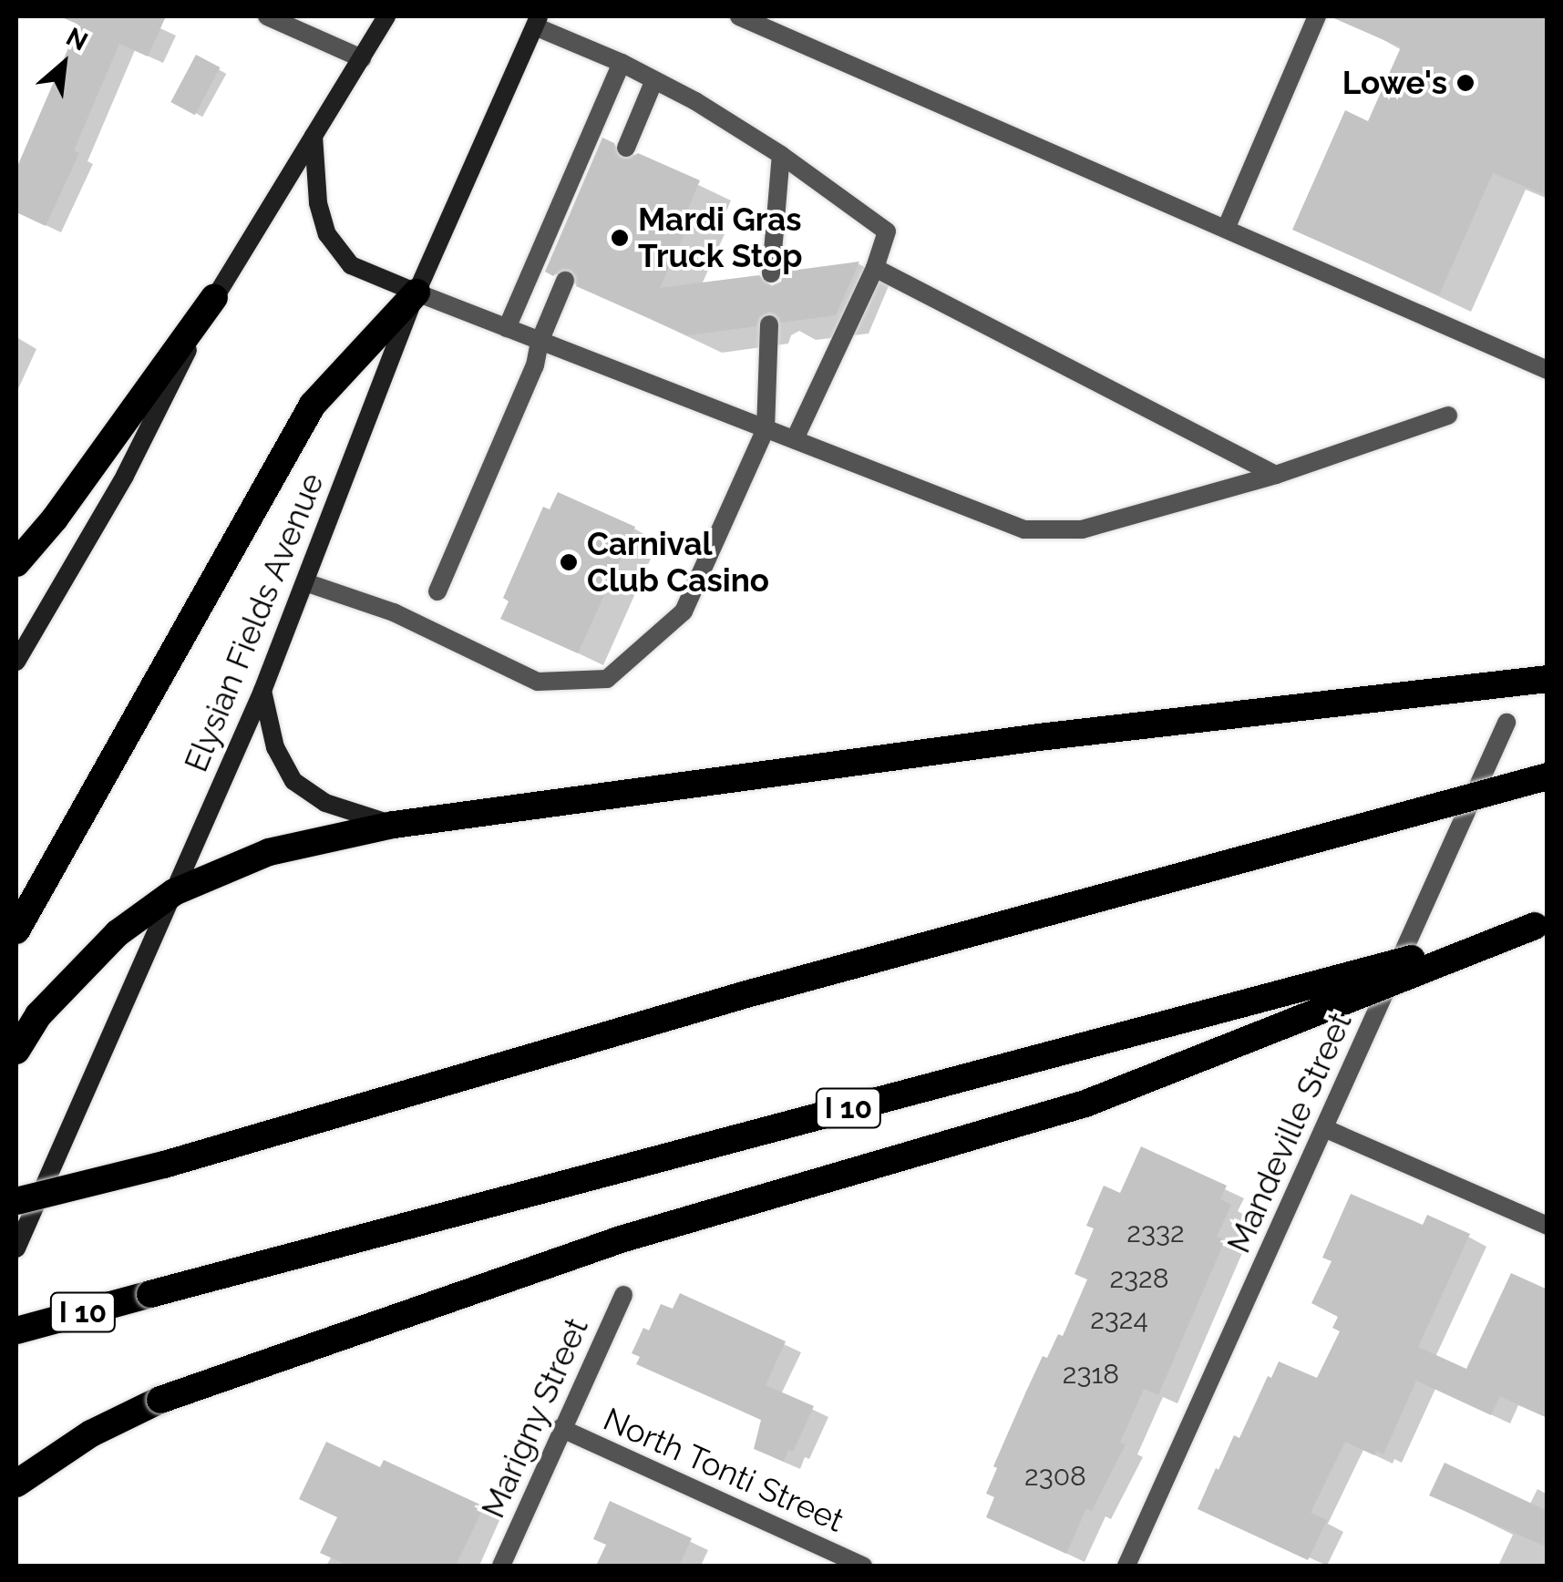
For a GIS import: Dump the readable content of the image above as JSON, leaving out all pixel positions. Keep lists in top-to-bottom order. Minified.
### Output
{"streets":{"highway":["I 10"],"main road":["Elysian Fields Avenue"],"street":["Mandeville Street","Marigny Street","North Tonti Street"]},"crossings":[["Marigny Street","North Tonti Street"]],"places":["Lowe's","Mardi Gras Truck Stop","Carnival Club Casino"],"house_numbers":["2332","2328","2324","2318","2308"],"north":"top right"}
